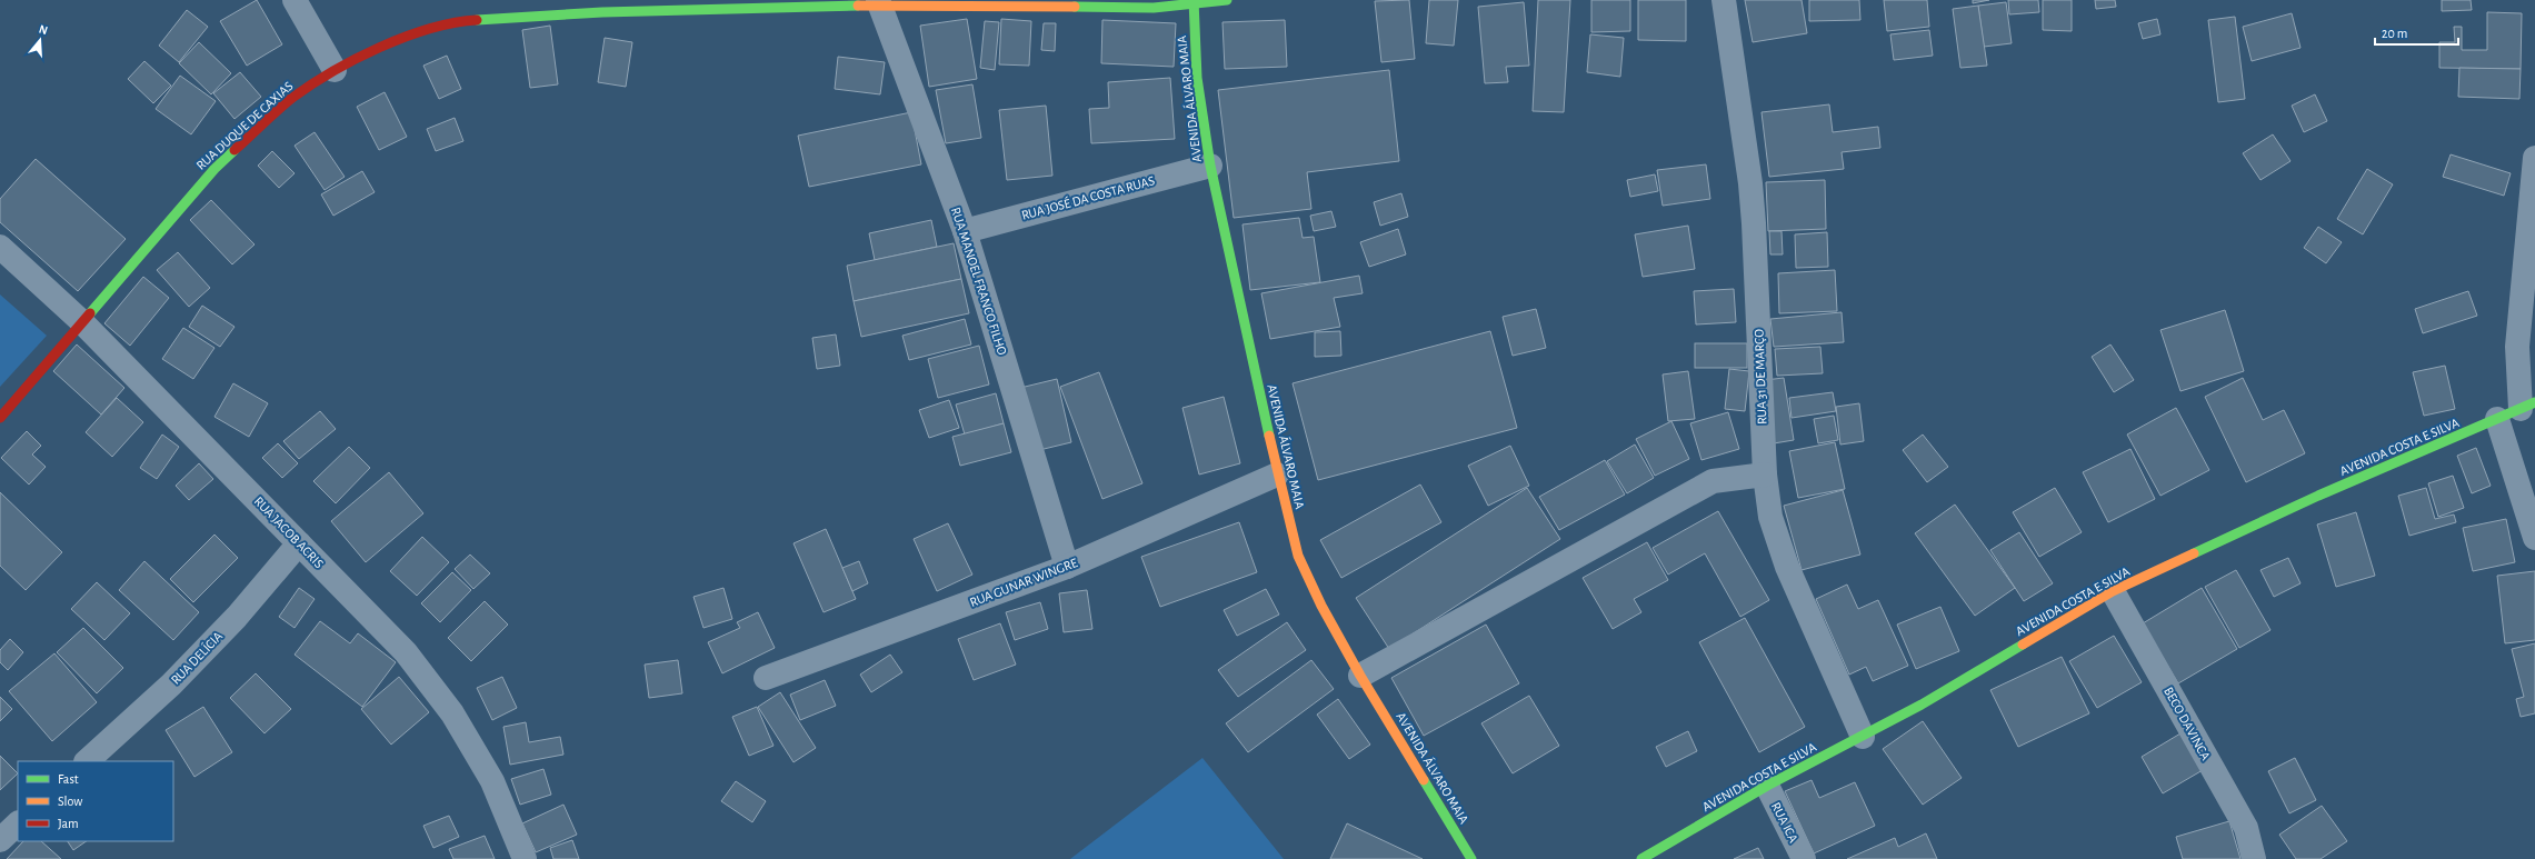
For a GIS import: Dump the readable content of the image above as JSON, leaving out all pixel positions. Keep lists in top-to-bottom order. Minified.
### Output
{"streets":{"street":["AVENIDA ÁLVARO MAIA","RUA DUQUE DE CAXIAS","RUA JOSÉ DA COSTA RUAS","RUA MANOEL FRANCO FILHO","RUA 31 DE MARÇO","AVENIDA COSTA E SILVA","RUA JACOB ACRIS","RUA GUNAR WINGRE","RUA DELÍCIA","BECO DAVINCA","RUA ICA"]},"crossings":[["AVENIDA ÁLVARO MAIA","RUA DUQUE DE CAXIAS"],["AVENIDA ÁLVARO MAIA","RUA JOSÉ DA COSTA RUAS"],["AVENIDA ÁLVARO MAIA","RUA GUNAR WINGRE"],["RUA DUQUE DE CAXIAS","RUA MANOEL FRANCO FILHO"],["RUA DUQUE DE CAXIAS","RUA JACOB ACRIS"],["RUA JOSÉ DA COSTA RUAS","RUA MANOEL FRANCO FILHO"],["RUA MANOEL FRANCO FILHO","RUA GUNAR WINGRE"],["RUA 31 DE MARÇO","AVENIDA COSTA E SILVA"],["AVENIDA COSTA E SILVA","BECO DAVINCA"],["AVENIDA COSTA E SILVA","RUA ICA"],["RUA JACOB ACRIS","RUA DELÍCIA"]],"legend":["Fast","Slow","Jam"],"scale_bar":"20 m","north":"top"}
